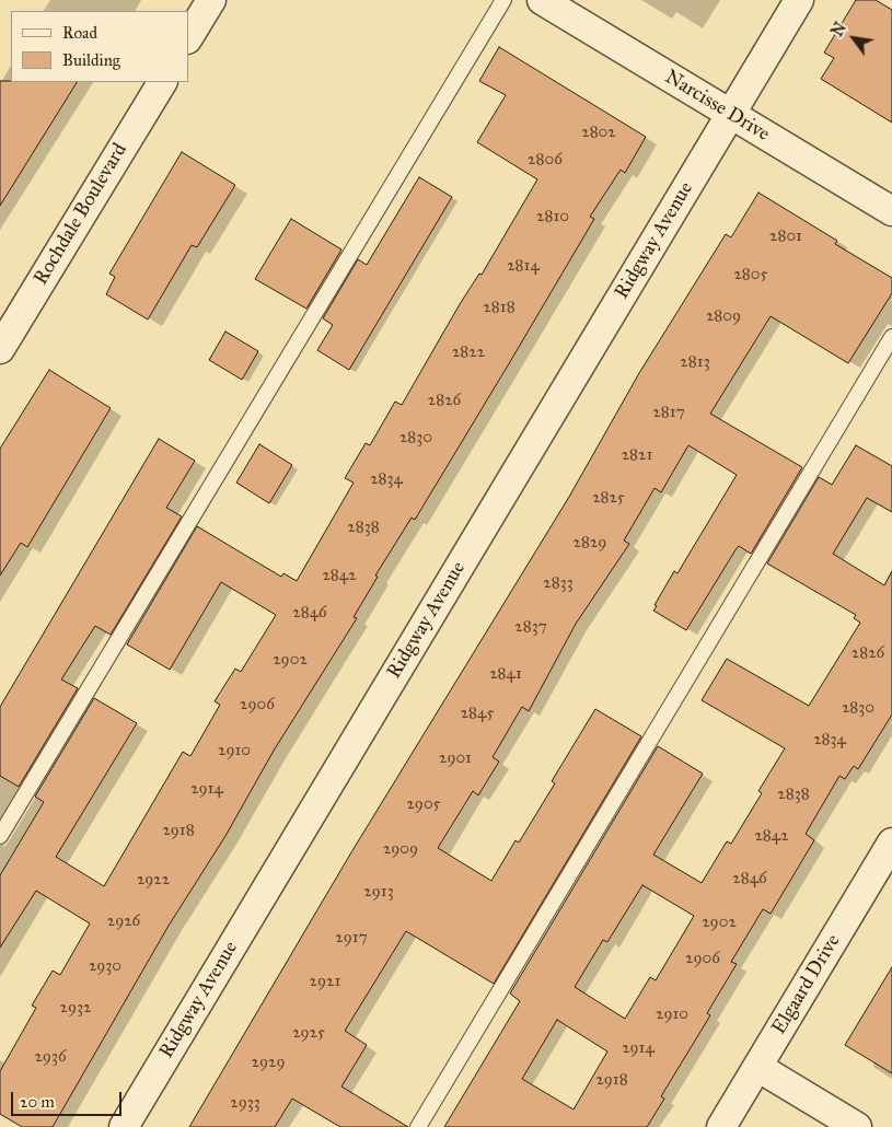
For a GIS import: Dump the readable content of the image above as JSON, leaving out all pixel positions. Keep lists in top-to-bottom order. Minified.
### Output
{"streets":{"street":["Narcisse Drive","Rochdale Boulevard","Ridgway Avenue","Elgaard Drive"]},"crossings":[["Narcisse Drive","Ridgway Avenue"]],"house_numbers":["2802","2806","2810","2801","2814","2805","2818","2809","2822","2813","2826","2817","2830","2821","2834","2825","2838","2829","2842","2833","2846","2837","2826","2902","2841","2906","2830","2845","2834","2910","2901","2914","2838","2905","2918","2842","2909","2846","2922","2913","2926","2902","2917","2906","2930","2921","2932","2910","2925","2914","2936","2929","2918","2933"],"legend":["Road","Building"],"scale_bar":"20 m","north":"top left"}
